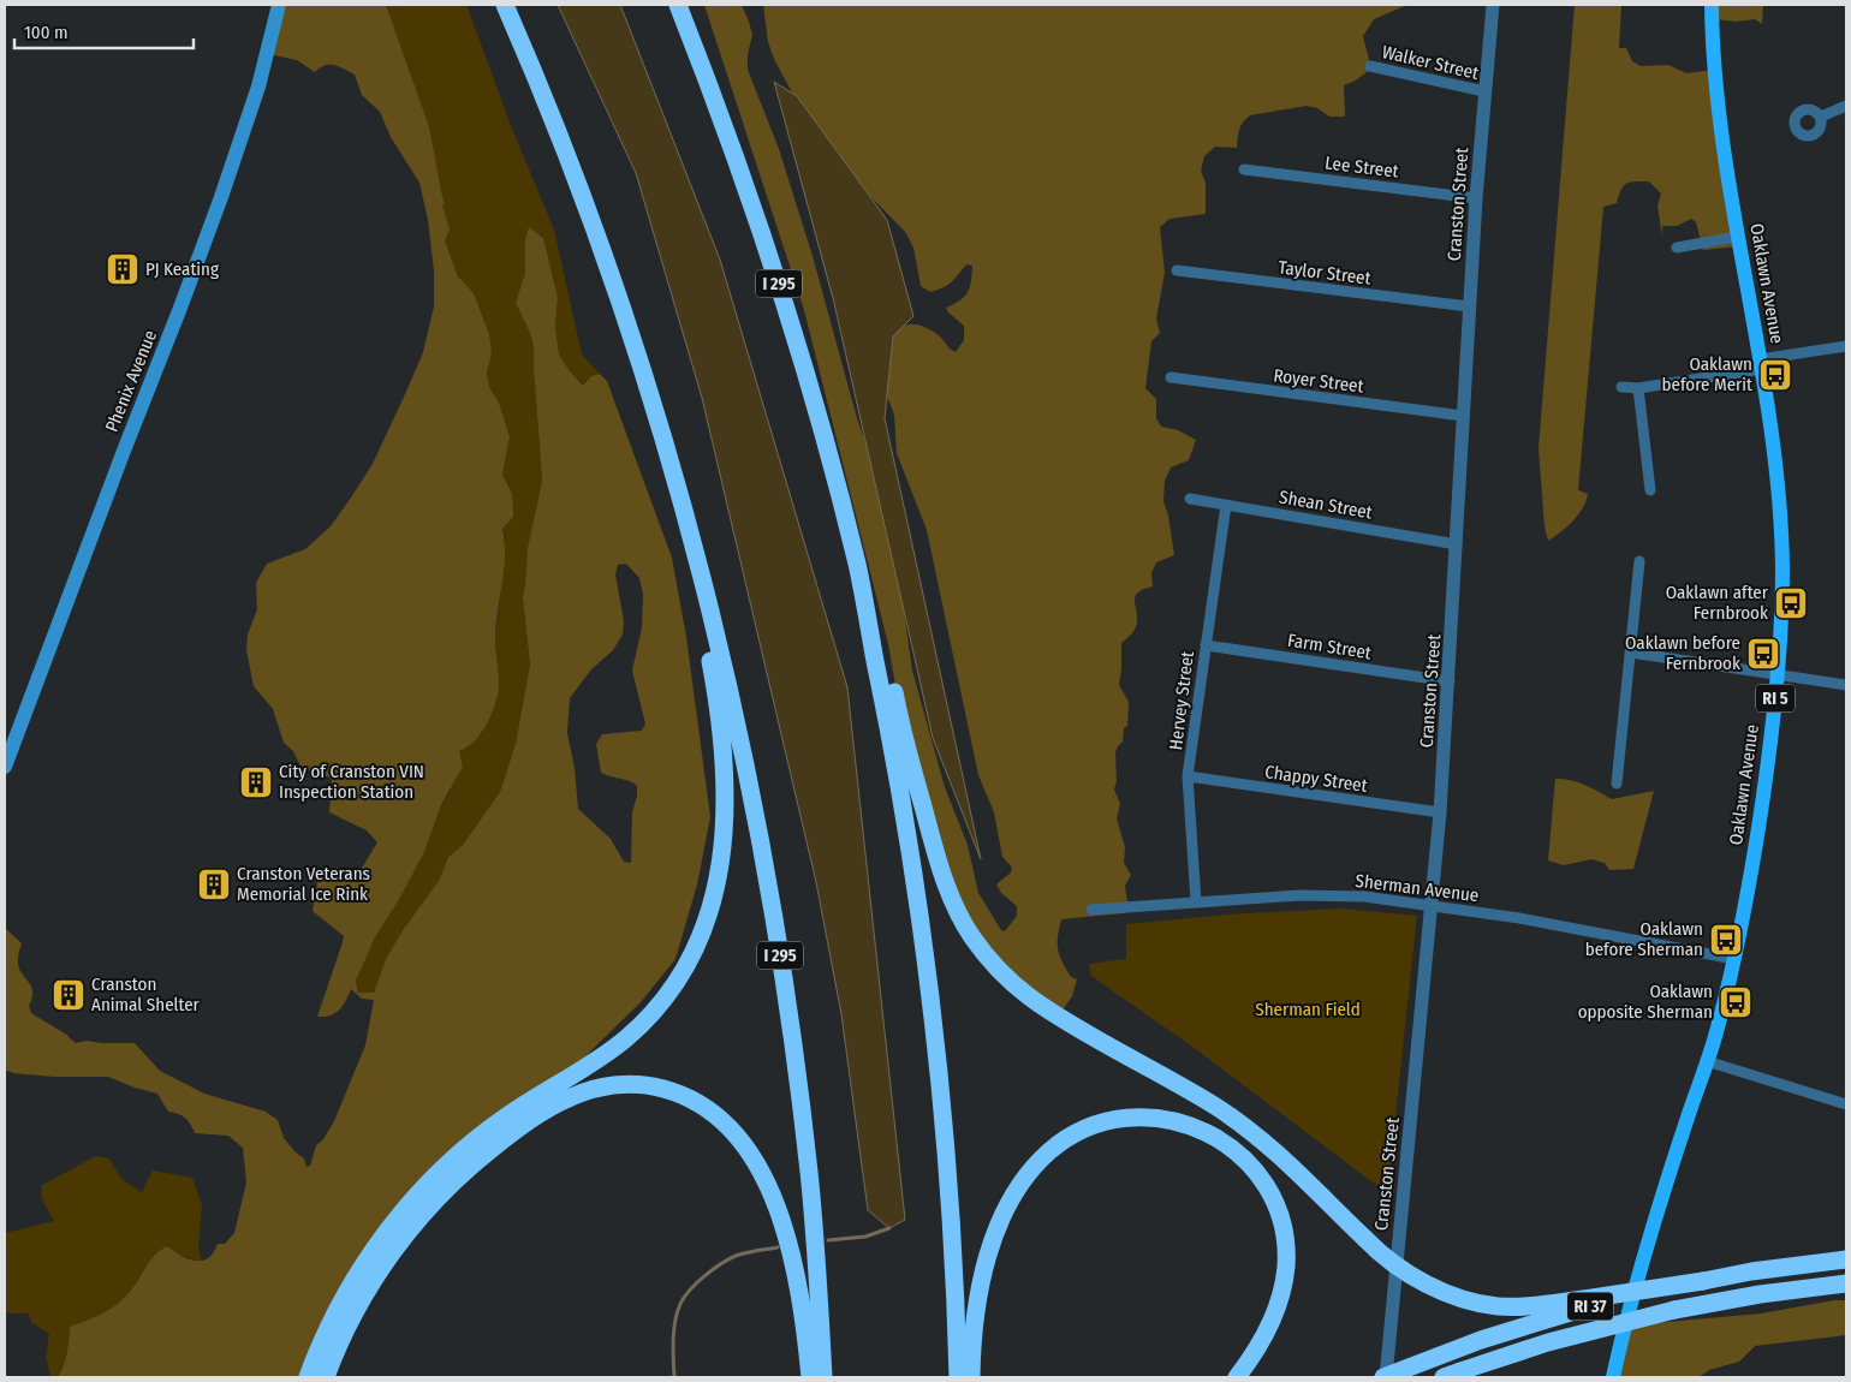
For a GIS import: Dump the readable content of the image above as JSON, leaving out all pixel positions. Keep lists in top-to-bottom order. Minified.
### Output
{"streets":{"highway":["I 295","RI 37"],"main road":["Oaklawn Avenue","Phenix Avenue","RI 5"],"street":["Walker Street","Lee Street","Cranston Street","Taylor Street","Royer Street","Shean Street","Farm Street","Hervey Street","Chappy Street","Sherman Avenue"]},"crossings":[["Walker Street","Cranston Street"],["Lee Street","Cranston Street"],["Cranston Street","Taylor Street"],["Cranston Street","Royer Street"],["Cranston Street","Shean Street"],["Cranston Street","Farm Street"],["Cranston Street","Chappy Street"],["Cranston Street","Sherman Avenue"],["Cranston Street","RI 37"],["Oaklawn Avenue","Sherman Avenue"],["Shean Street","Hervey Street"],["Farm Street","Hervey Street"],["Hervey Street","Chappy Street"],["Hervey Street","Sherman Avenue"]],"parks":["Sherman Field"],"places":{"building":["PJ Keating","City of Cranston VIN Inspection Station","Cranston Veterans Memorial Ice Rink","Cranston Animal Shelter"],"bus stop":["Oaklawn before Merit","Oaklawn after Fernbrook","Oaklawn before Fernbrook","Oaklawn before Sherman","Oaklawn opposite Sherman"]},"scale_bar":"100 m"}
